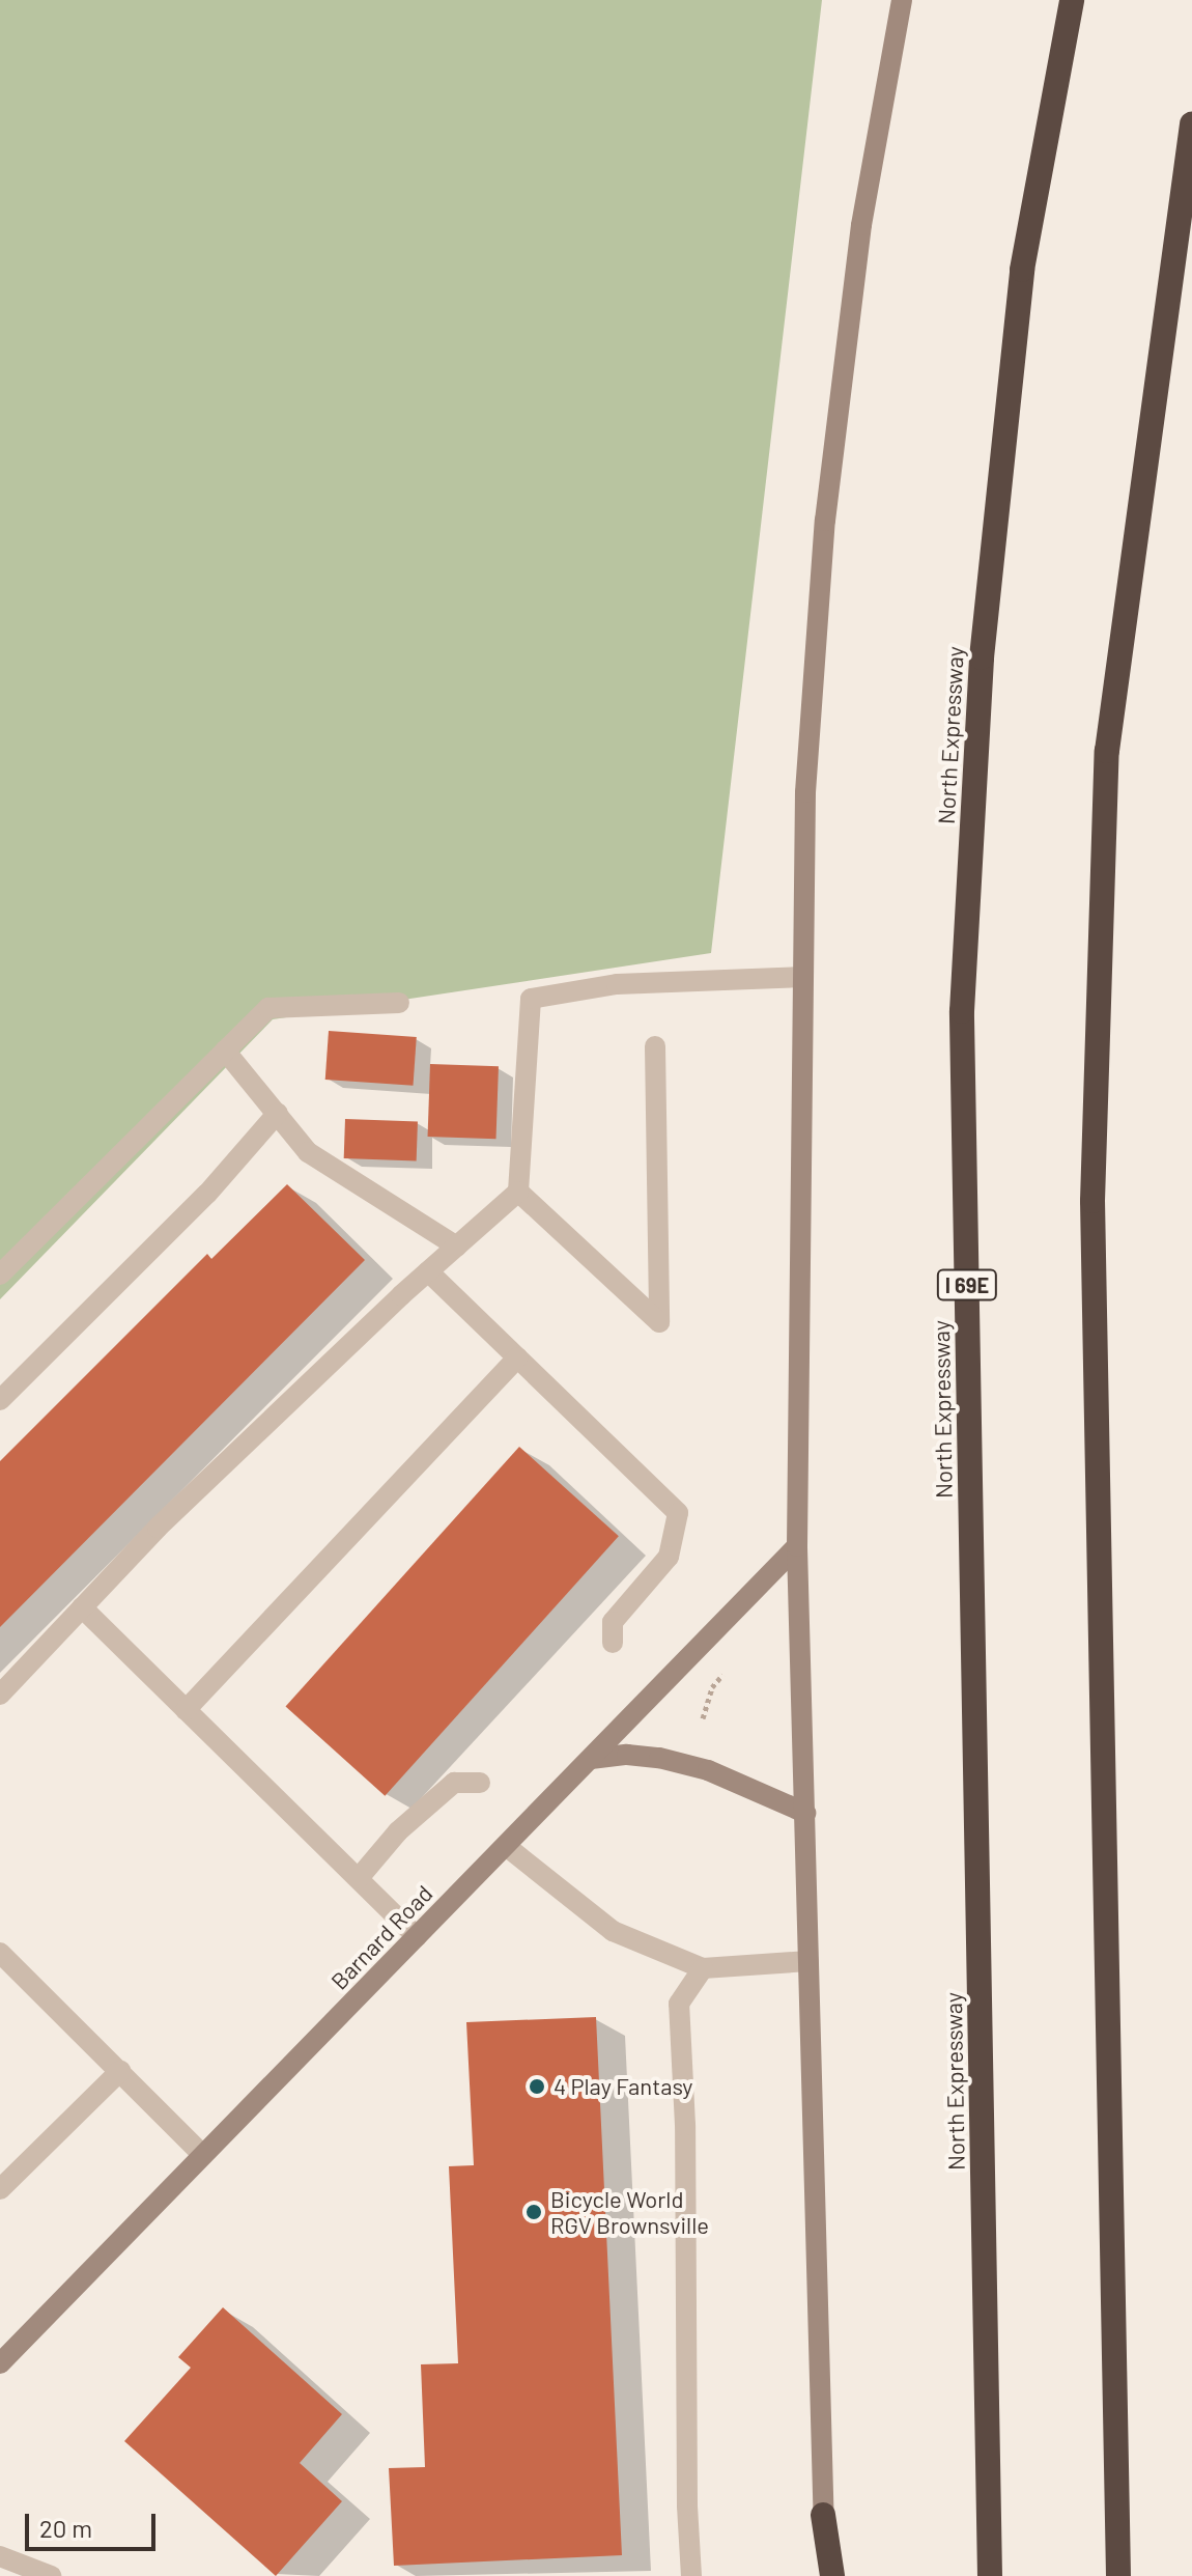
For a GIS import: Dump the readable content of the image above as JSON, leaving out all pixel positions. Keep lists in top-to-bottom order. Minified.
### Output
{"streets":{"highway":["North Expressway","I 69E"],"main road":["Barnard Road"]},"places":["4 Play Fantasy","Bicycle World RGV Brownsville"],"scale_bar":"20 m"}
